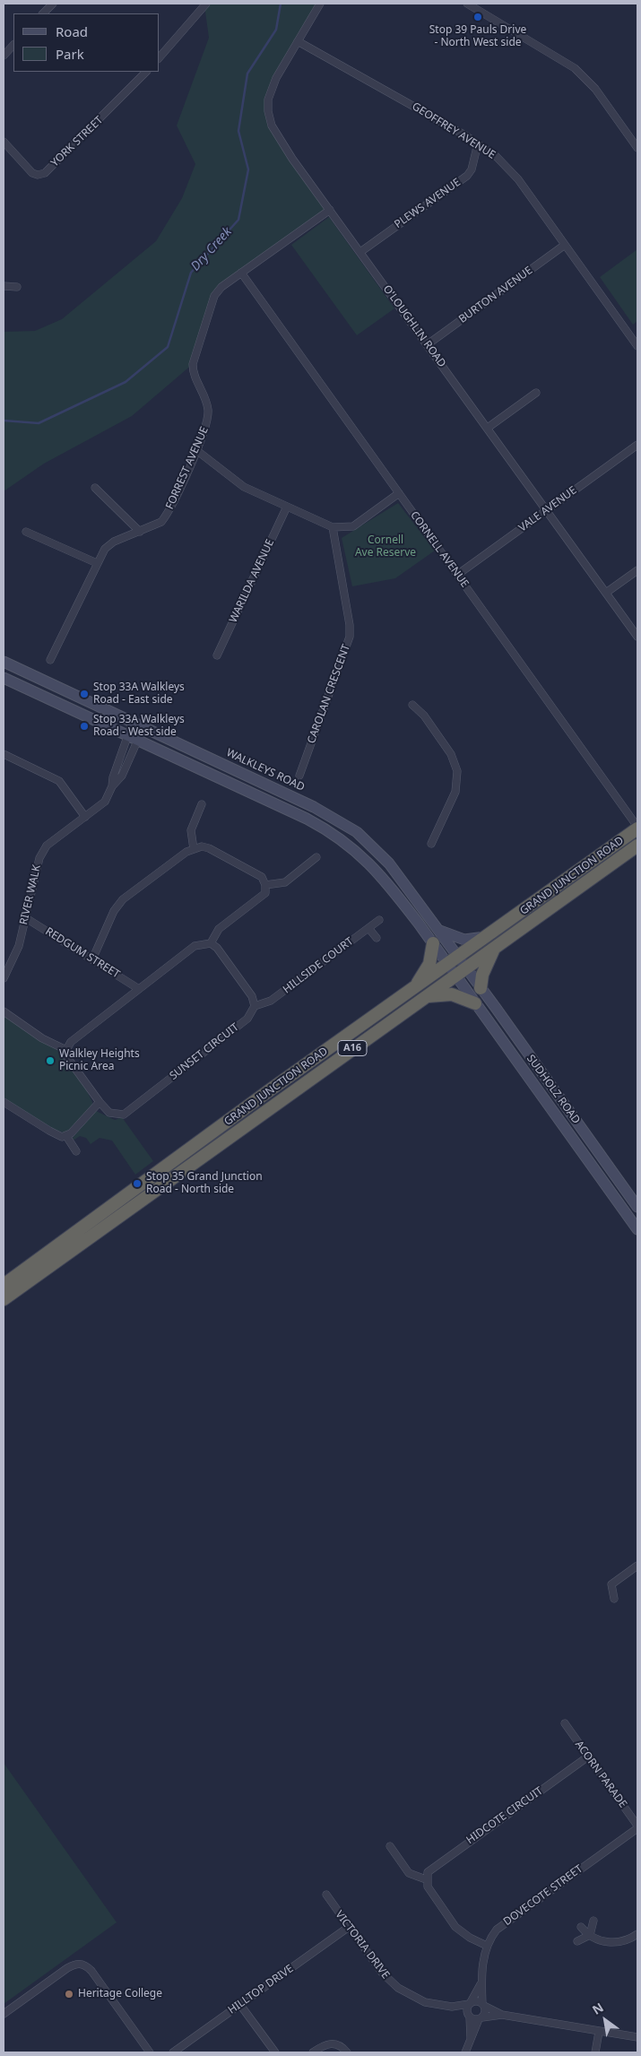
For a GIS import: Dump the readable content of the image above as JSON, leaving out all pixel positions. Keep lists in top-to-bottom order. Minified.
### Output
{"streets":{"highway":["GRAND JUNCTION ROAD","A16"],"main road":["WALKLEYS ROAD","SUDHOLZ ROAD"],"street":["GEOFFREY AVENUE","YORK STREET","PLEWS AVENUE","BURTON AVENUE","O'LOUGHLIN ROAD","FORREST AVENUE","VALE AVENUE","CORNELL AVENUE","WARILDA AVENUE","CAROLAN CRESCENT","RIVER WALK","REDGUM STREET","HILLSIDE COURT","SUNSET CIRCUIT","ACORN PARADE","HIDCOTE CIRCUIT","DOVECOTE STREET","VICTORIA DRIVE","HILLTOP DRIVE"]},"crossings":[["GEOFFREY AVENUE","PLEWS AVENUE"],["GEOFFREY AVENUE","BURTON AVENUE"],["GEOFFREY AVENUE","O'LOUGHLIN ROAD"],["PLEWS AVENUE","O'LOUGHLIN ROAD"],["BURTON AVENUE","O'LOUGHLIN ROAD"],["O'LOUGHLIN ROAD","FORREST AVENUE"],["O'LOUGHLIN ROAD","VALE AVENUE"],["FORREST AVENUE","CORNELL AVENUE"],["VALE AVENUE","CORNELL AVENUE"],["CORNELL AVENUE","GRAND JUNCTION ROAD"],["WALKLEYS ROAD","GRAND JUNCTION ROAD"],["WALKLEYS ROAD","RIVER WALK"],["WALKLEYS ROAD","SUDHOLZ ROAD"],["GRAND JUNCTION ROAD","SUDHOLZ ROAD"],["RIVER WALK","REDGUM STREET"],["HILLSIDE COURT","SUNSET CIRCUIT"],["ACORN PARADE","HIDCOTE CIRCUIT"],["ACORN PARADE","DOVECOTE STREET"],["DOVECOTE STREET","VICTORIA DRIVE"],["VICTORIA DRIVE","HILLTOP DRIVE"]],"water":["Dry Creek"],"parks":["Cornell Ave Reserve"],"places":["Stop 39 Pauls Drive - North West side","Stop 33A Walkleys Road - East side","Stop 33A Walkleys Road - West side","Walkley Heights Picnic Area","Stop 35 Grand Junction Road - North side","Heritage College"],"legend":["Road","Park"],"north":"top left"}
